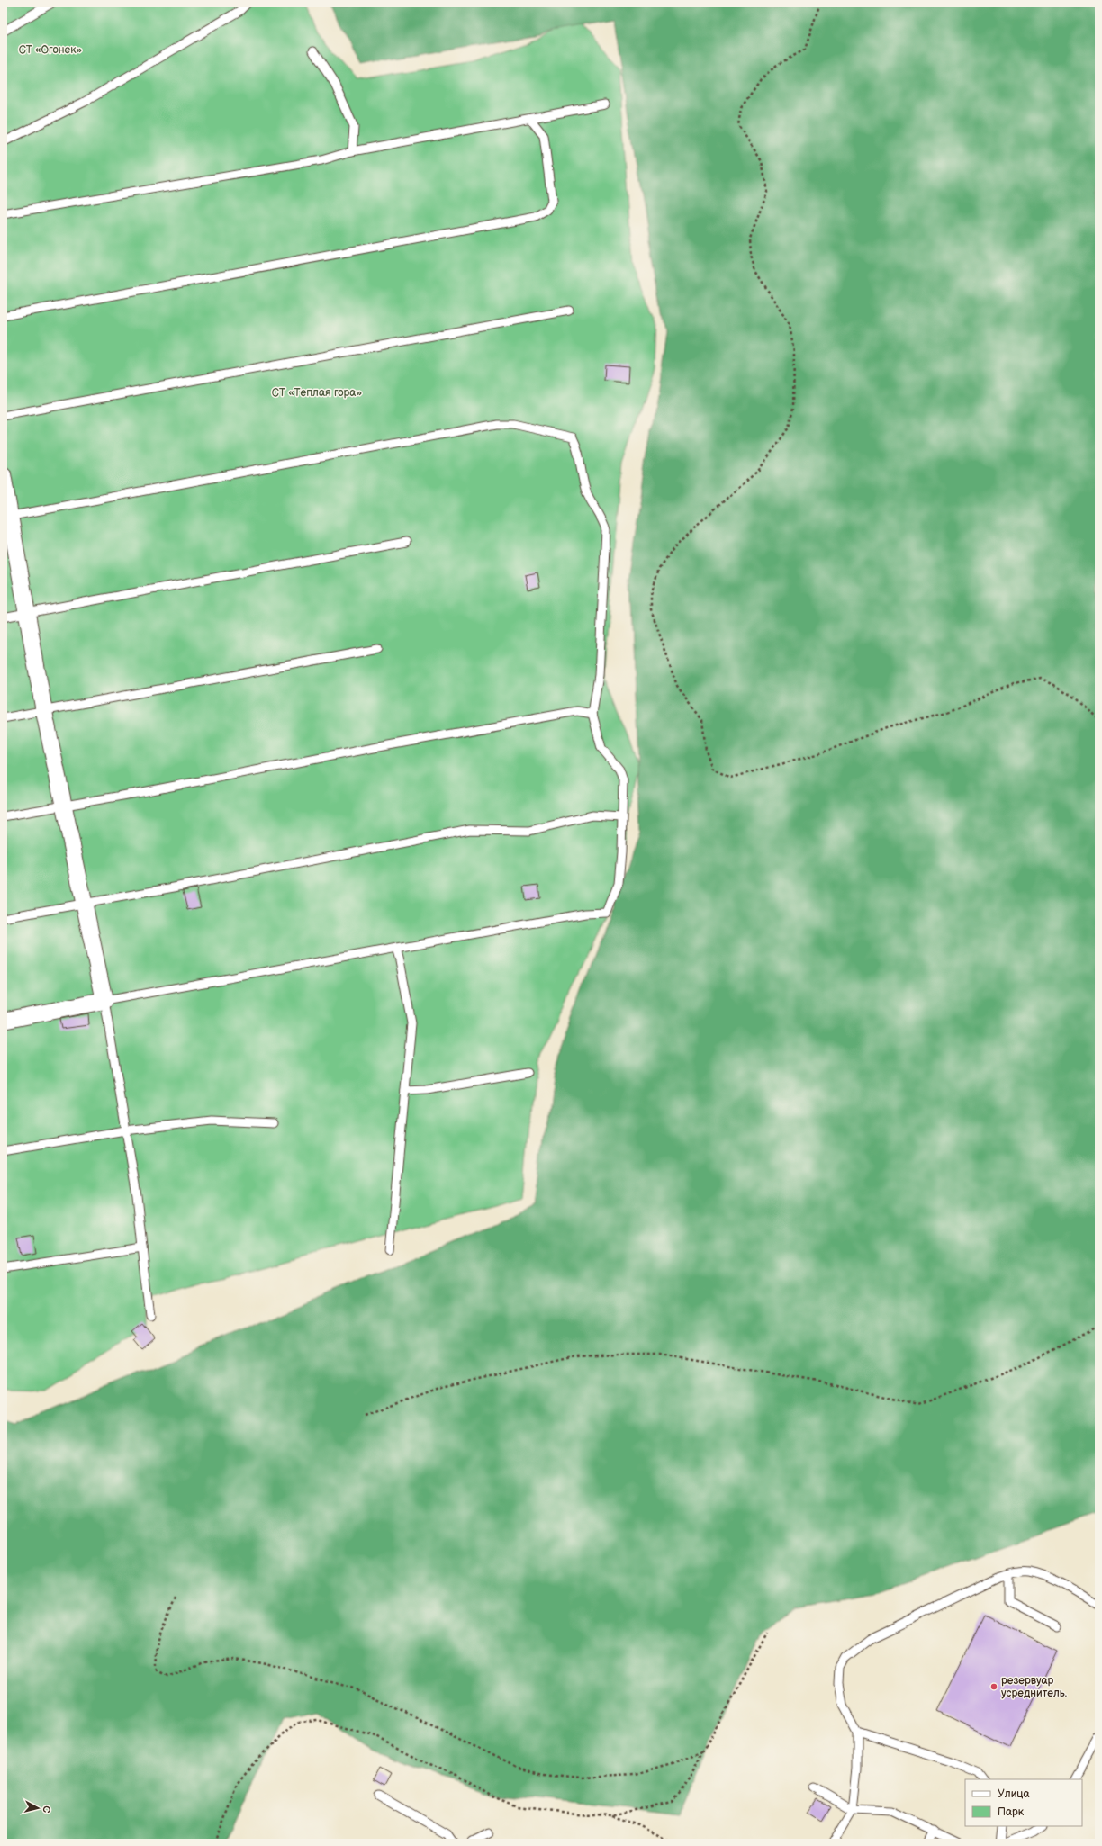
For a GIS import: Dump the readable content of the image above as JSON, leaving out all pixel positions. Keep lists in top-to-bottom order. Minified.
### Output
{"parks":["СТ «Огонек»","СТ «Теплая гора»"],"places":["резервуар усреднитель."],"legend":["Улица","Парк"],"north":"right"}
